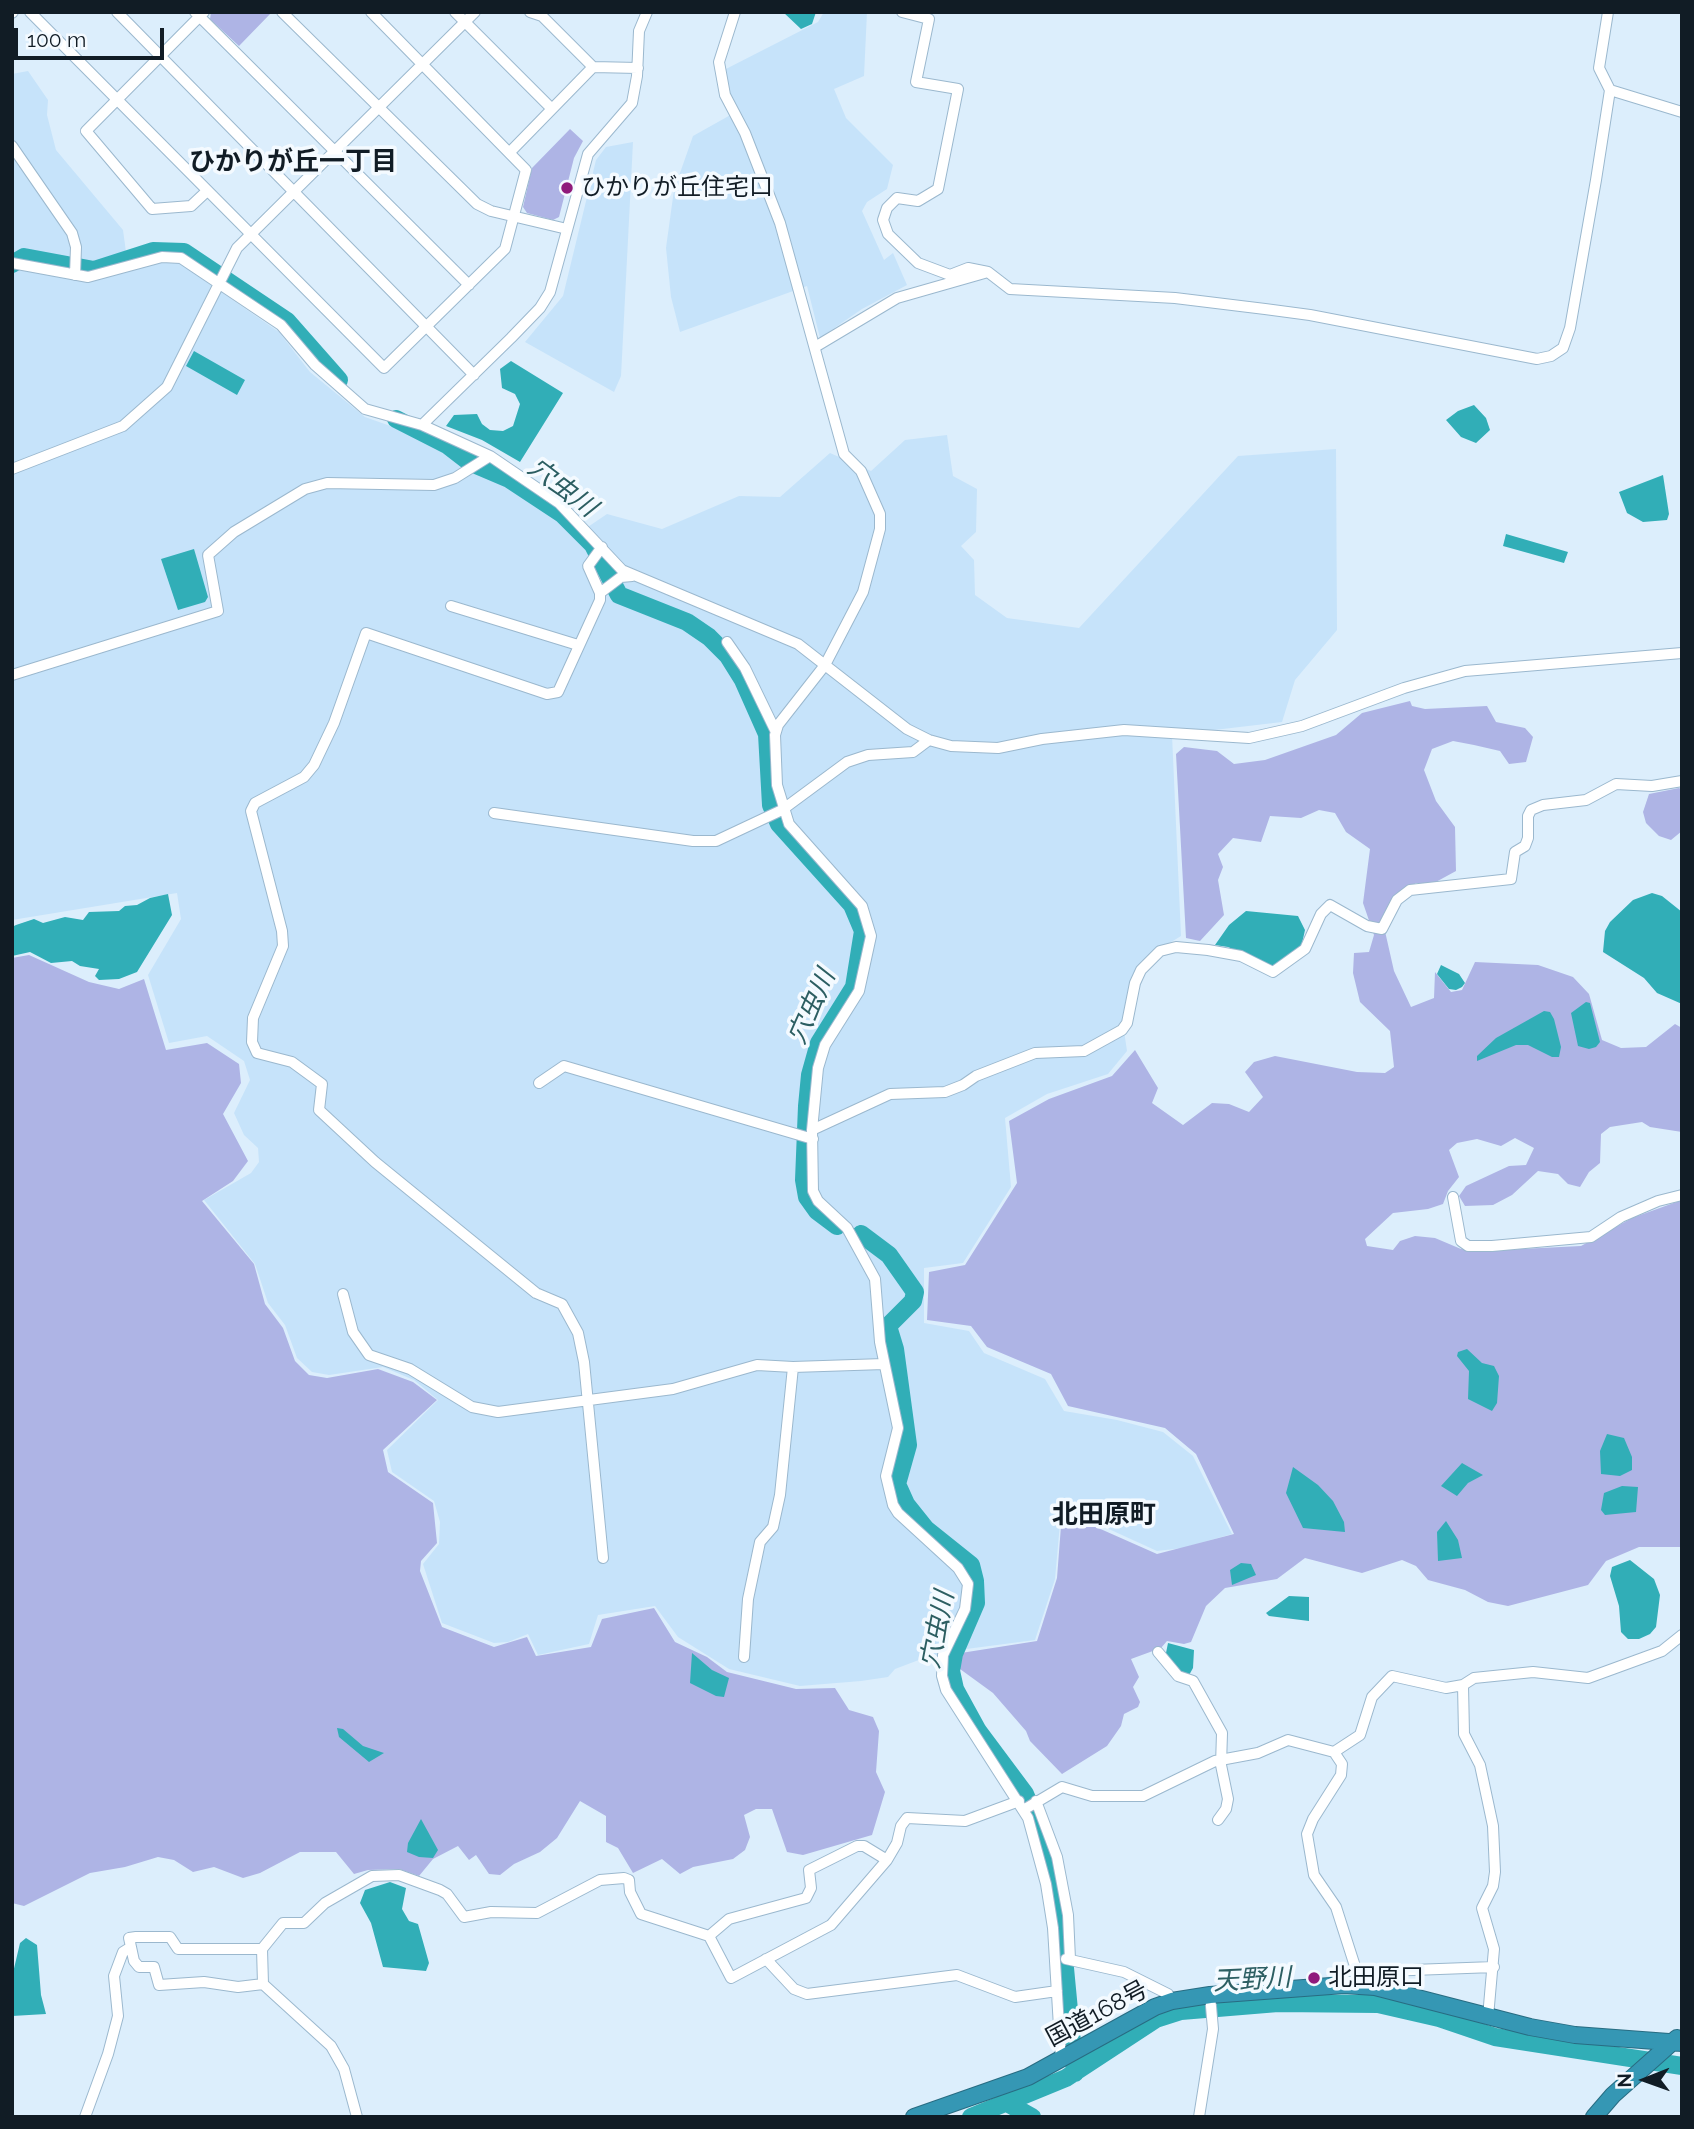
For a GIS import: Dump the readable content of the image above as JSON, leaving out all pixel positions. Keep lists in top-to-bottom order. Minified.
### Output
{"streets":{"highway":["国道168号"]},"districts":["ひかりが丘一丁目","北田原町"],"water":["穴虫川","天野川"],"places":["ひかりが丘住宅口","北田原口"],"scale_bar":"100 m","north":"left"}
